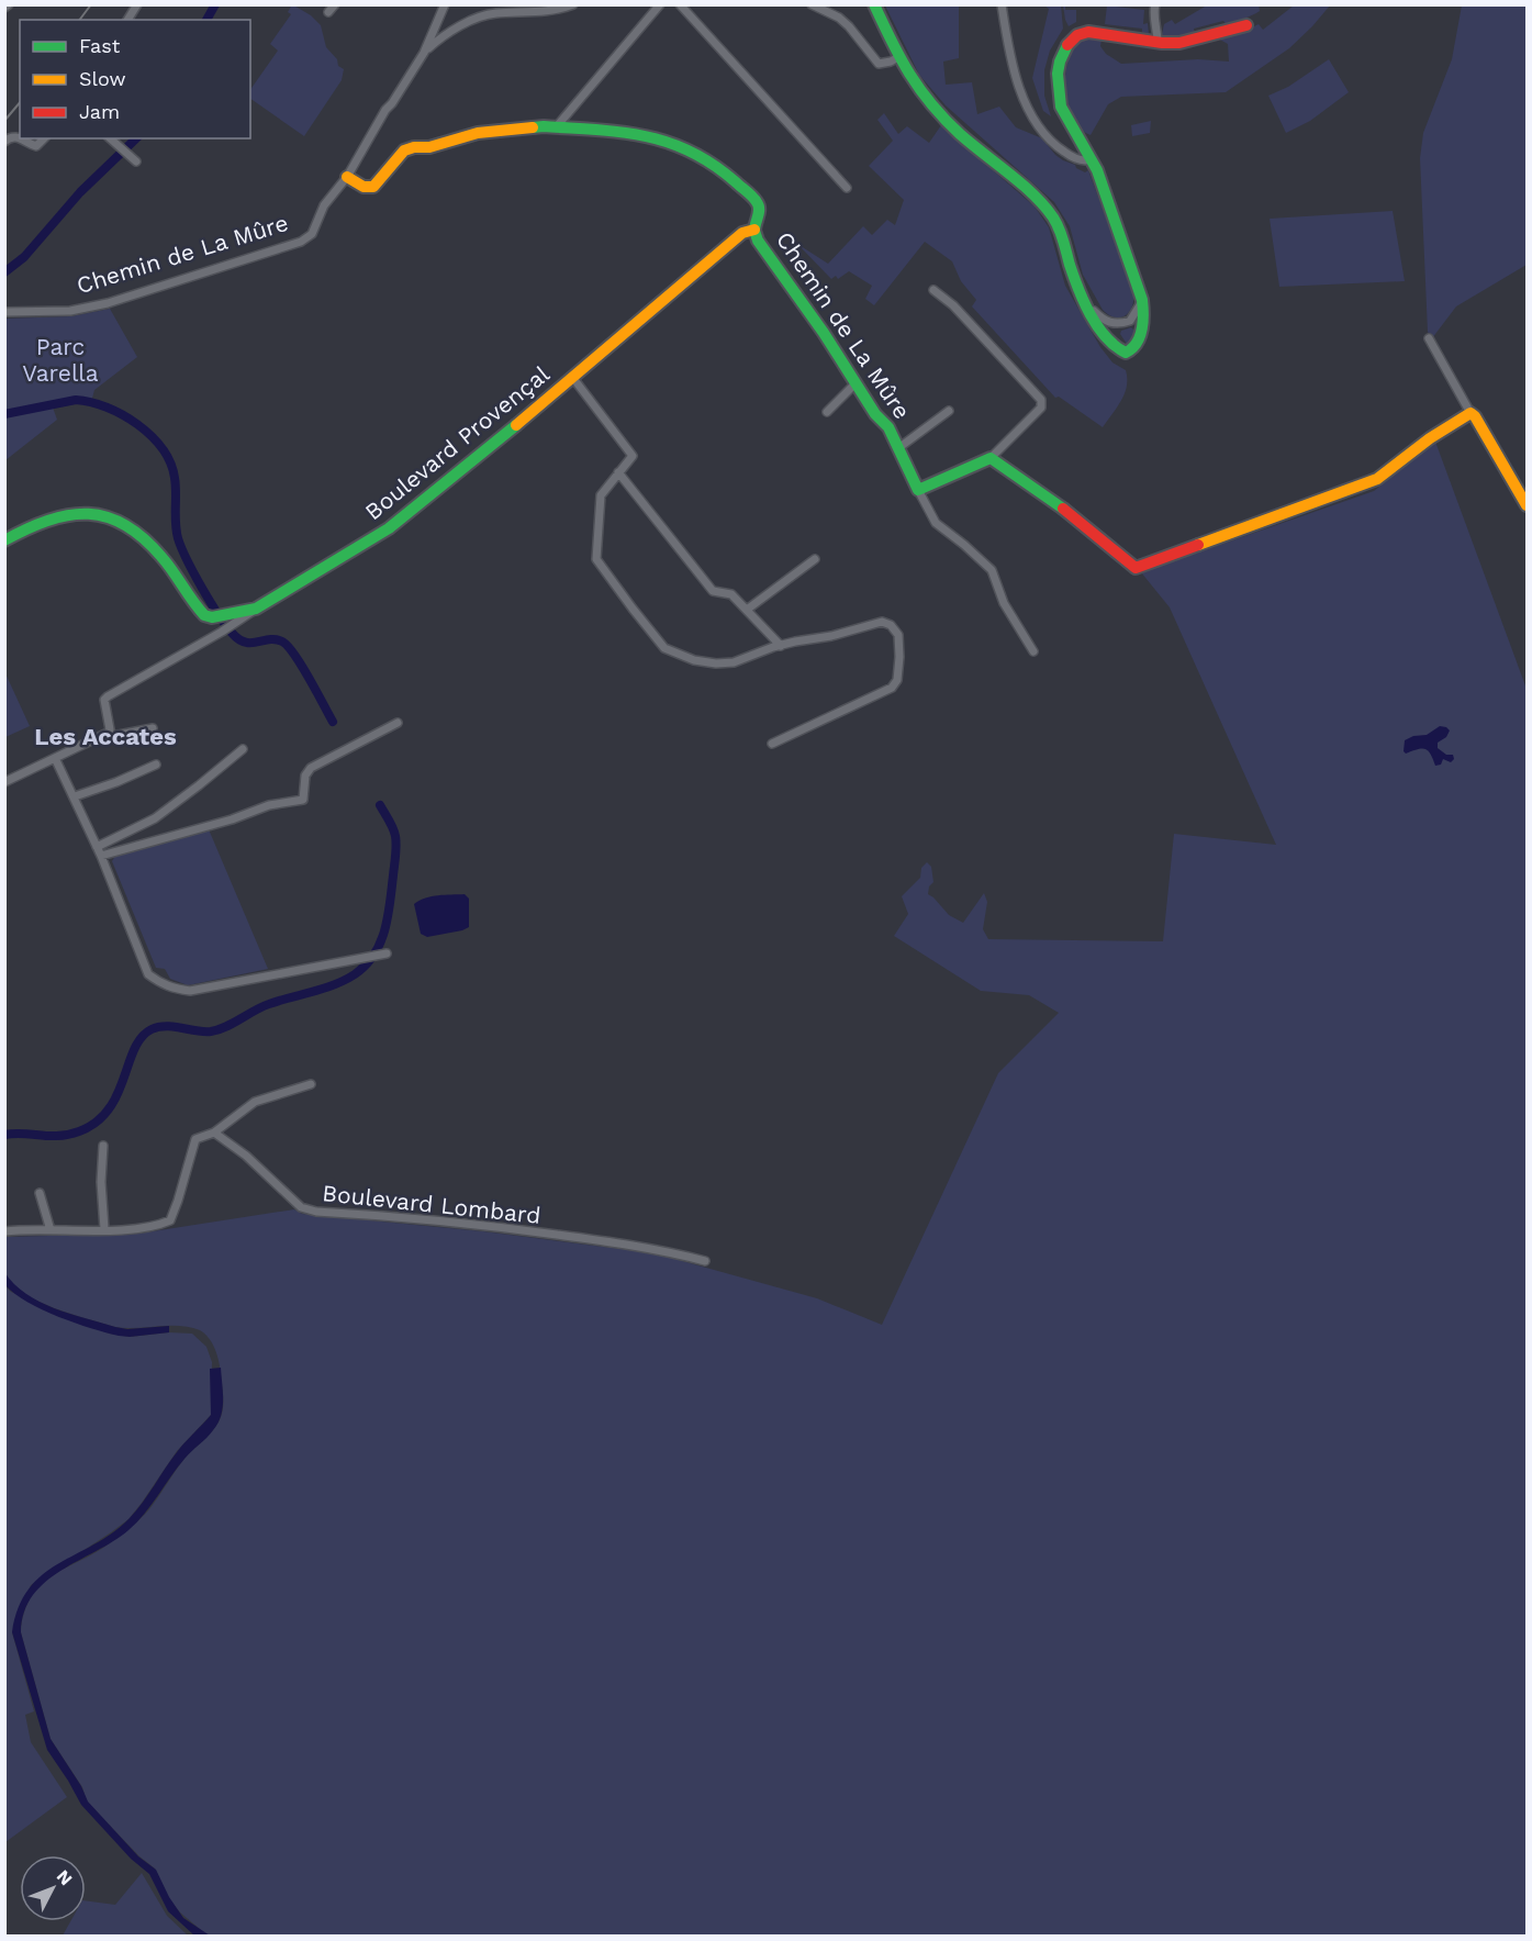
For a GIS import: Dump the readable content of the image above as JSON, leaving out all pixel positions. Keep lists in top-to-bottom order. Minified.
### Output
{"streets":{"street":["Chemin de La Mûre","Boulevard Provençal","Boulevard Lombard"]},"crossings":[["Chemin de La Mûre","Boulevard Provençal"]],"districts":["Les Accates"],"parks":["Parc Varella"],"legend":["Fast","Slow","Jam"],"north":"top right"}
